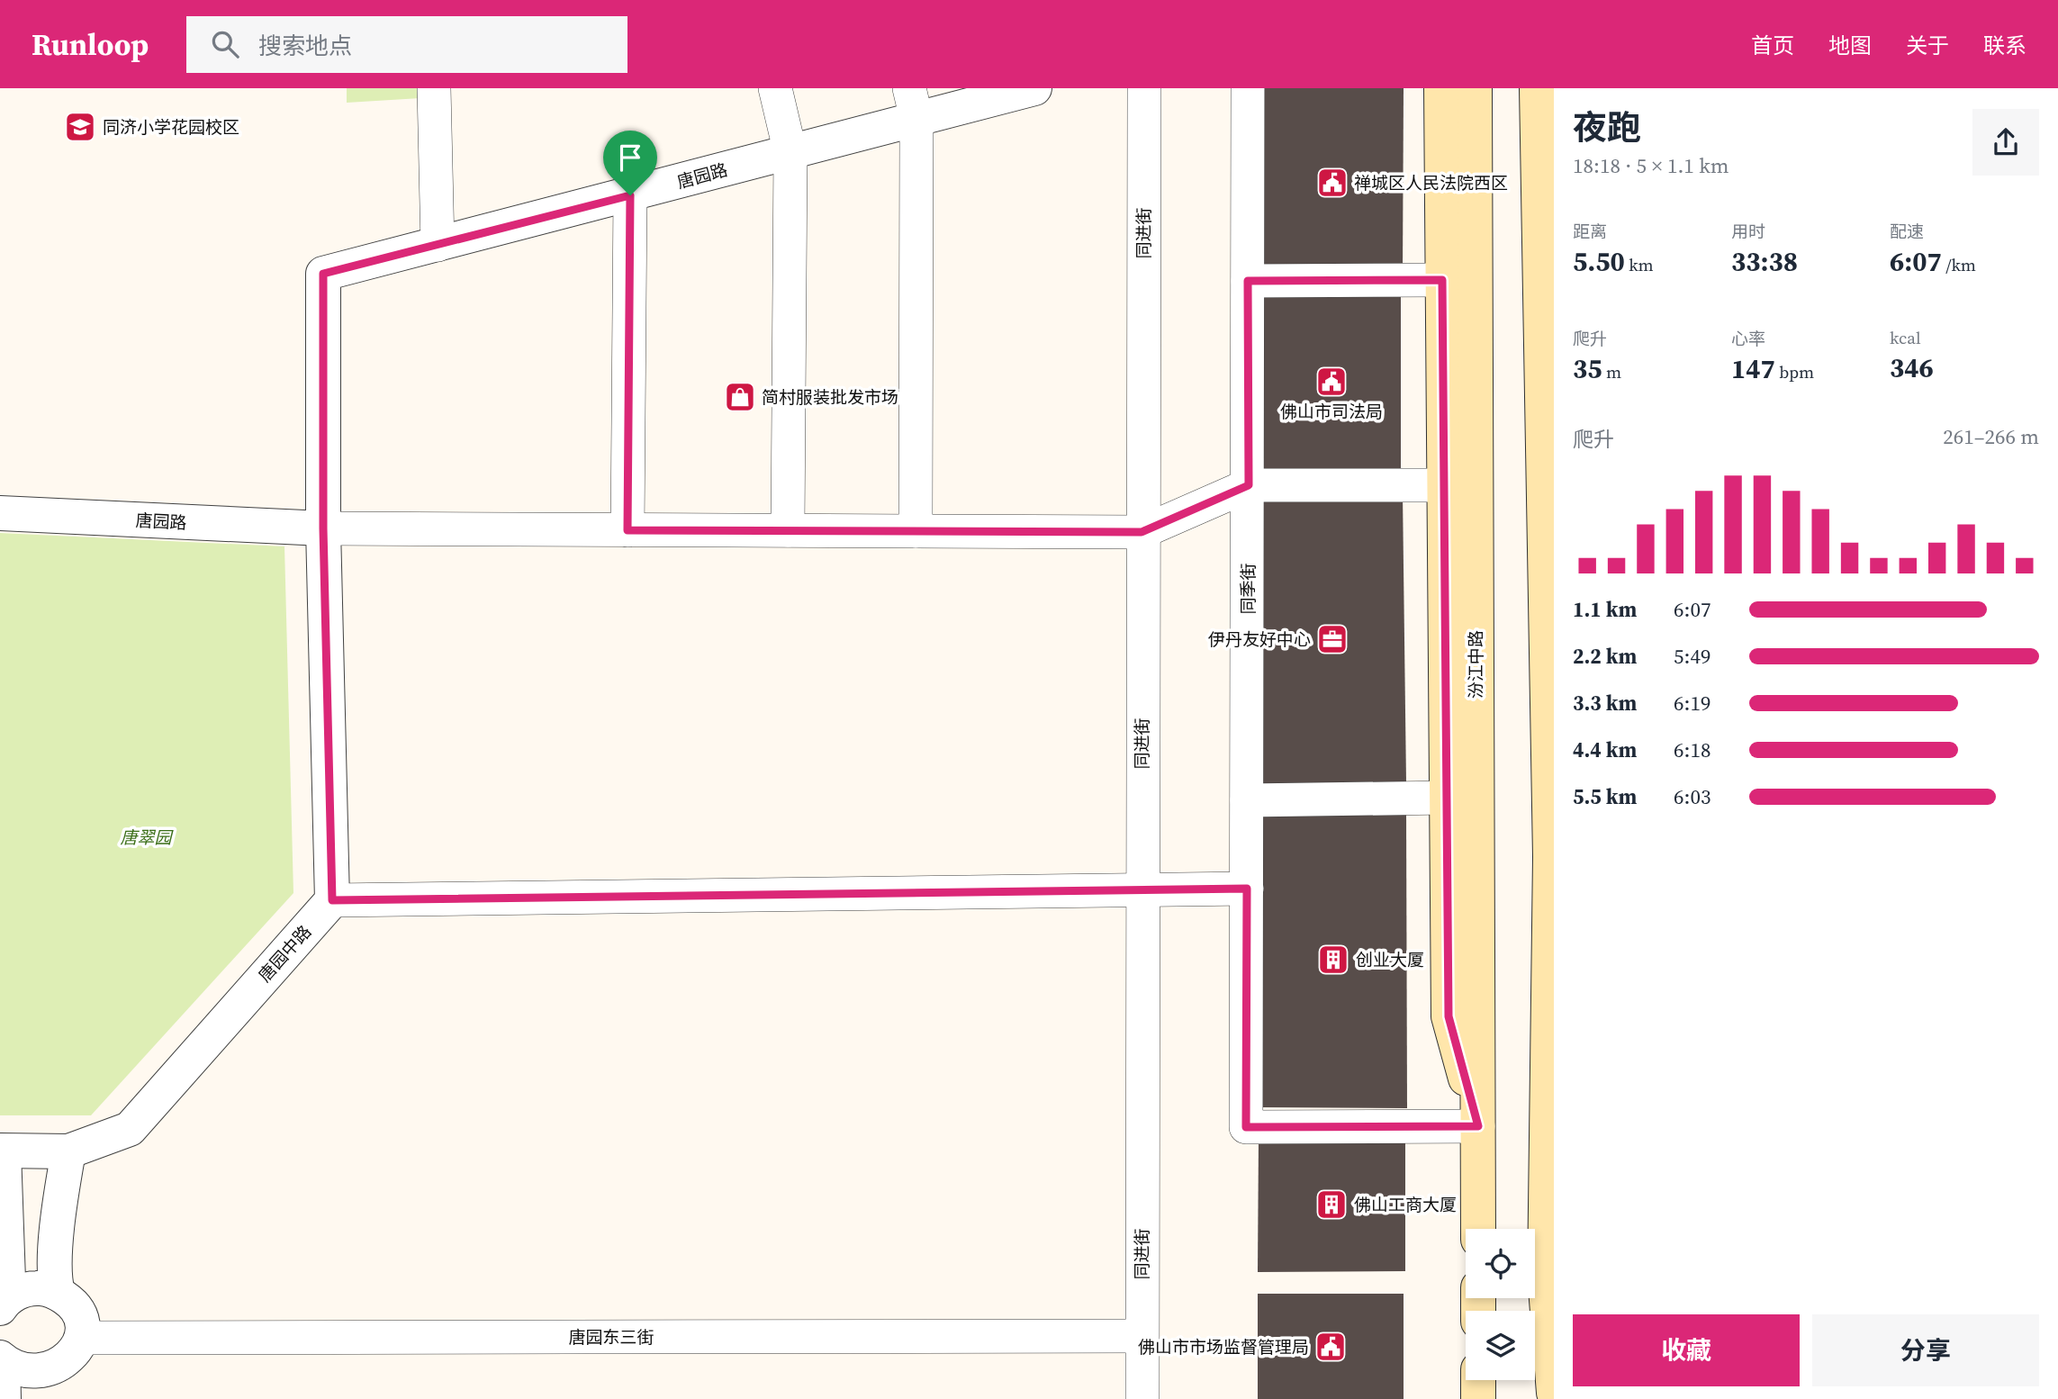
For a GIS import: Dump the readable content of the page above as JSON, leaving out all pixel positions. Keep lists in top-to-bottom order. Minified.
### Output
{"streets":{"main road":["汾江中路"],"street":["唐园路","同进街","同季街","唐园中路","唐园东三街"]},"crossings":[["唐园路","同进街"],["同进街","唐园东三街"],["同季街","汾江中路"]],"parks":["唐翠园"],"places":{"school or university":["同济小学花园校区"],"public building":["禅城区人民法院西区","佛山市司法局","佛山市市场监督管理局"],"shop":["简村服装批发市场"],"office":["伊丹友好中心"],"building":["创业大厦","佛山工商大厦"]},"page":{"header":"Runloop","search":"搜索地点","nav":["首页","地图","关于","联系"],"heading":["夜跑","18:18 · 5 × 1.1 km"],"stats":[["距离","5.50 km"],["用时","33:38"],["配速","6:07 /km"],["爬升","35 m"],["心率","147 bpm"],["kcal","346"]],"chart":["爬升","261–266 m"],"list":[{"name":"1.1 km","note":"6:07"},{"name":"2.2 km","note":"5:49"},{"name":"3.3 km","note":"6:19"},{"name":"4.4 km","note":"6:18"},{"name":"5.5 km","note":"6:03"}],"buttons":["收藏","分享"]}}
